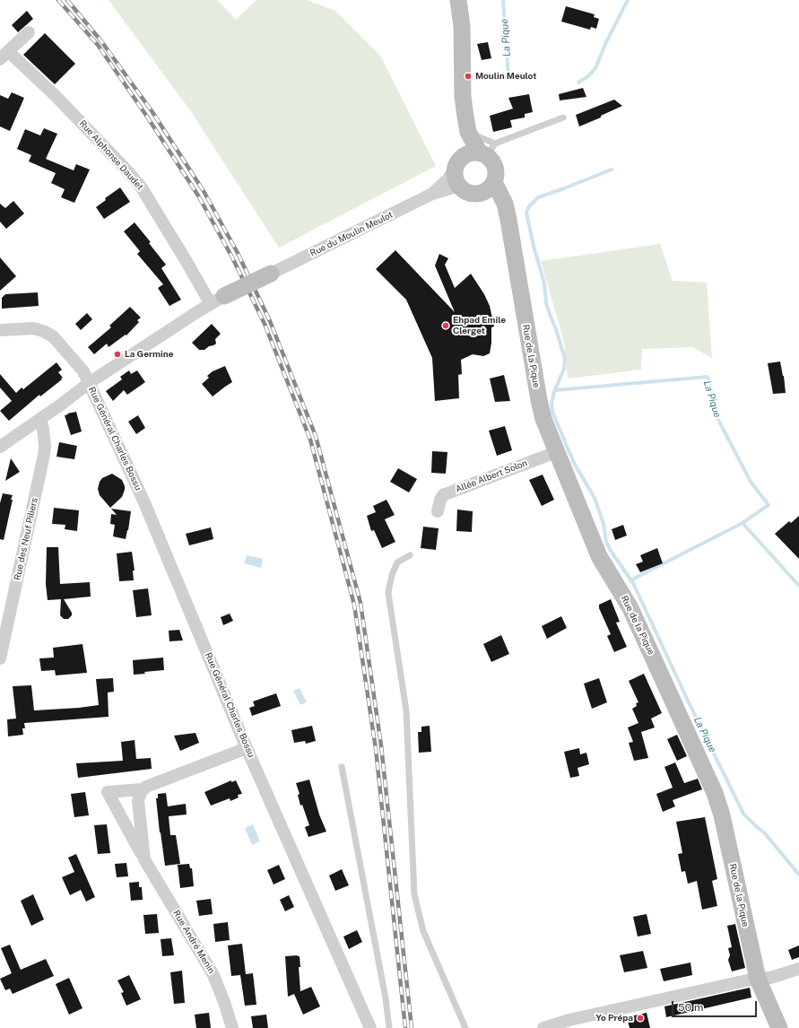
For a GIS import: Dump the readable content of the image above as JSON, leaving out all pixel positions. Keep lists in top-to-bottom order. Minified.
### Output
{"streets":{"street":["Rue Alphonse Daudet","Rue du Moulin Meulot","Rue de la Pique","Rue Général Charles Bossu","Allée Albert Solon","Rue des Neuf Piliers","Rue André Menin"]},"crossings":[["Rue du Moulin Meulot","Rue de la Pique"],["Rue de la Pique","Allée Albert Solon"],["Rue Général Charles Bossu","Rue André Menin"]],"water":["La Pique"],"places":["Moulin Meulot","Ehpad Emile Clerget","La Germine","Yo Prépa"],"scale_bar":"50 m"}
